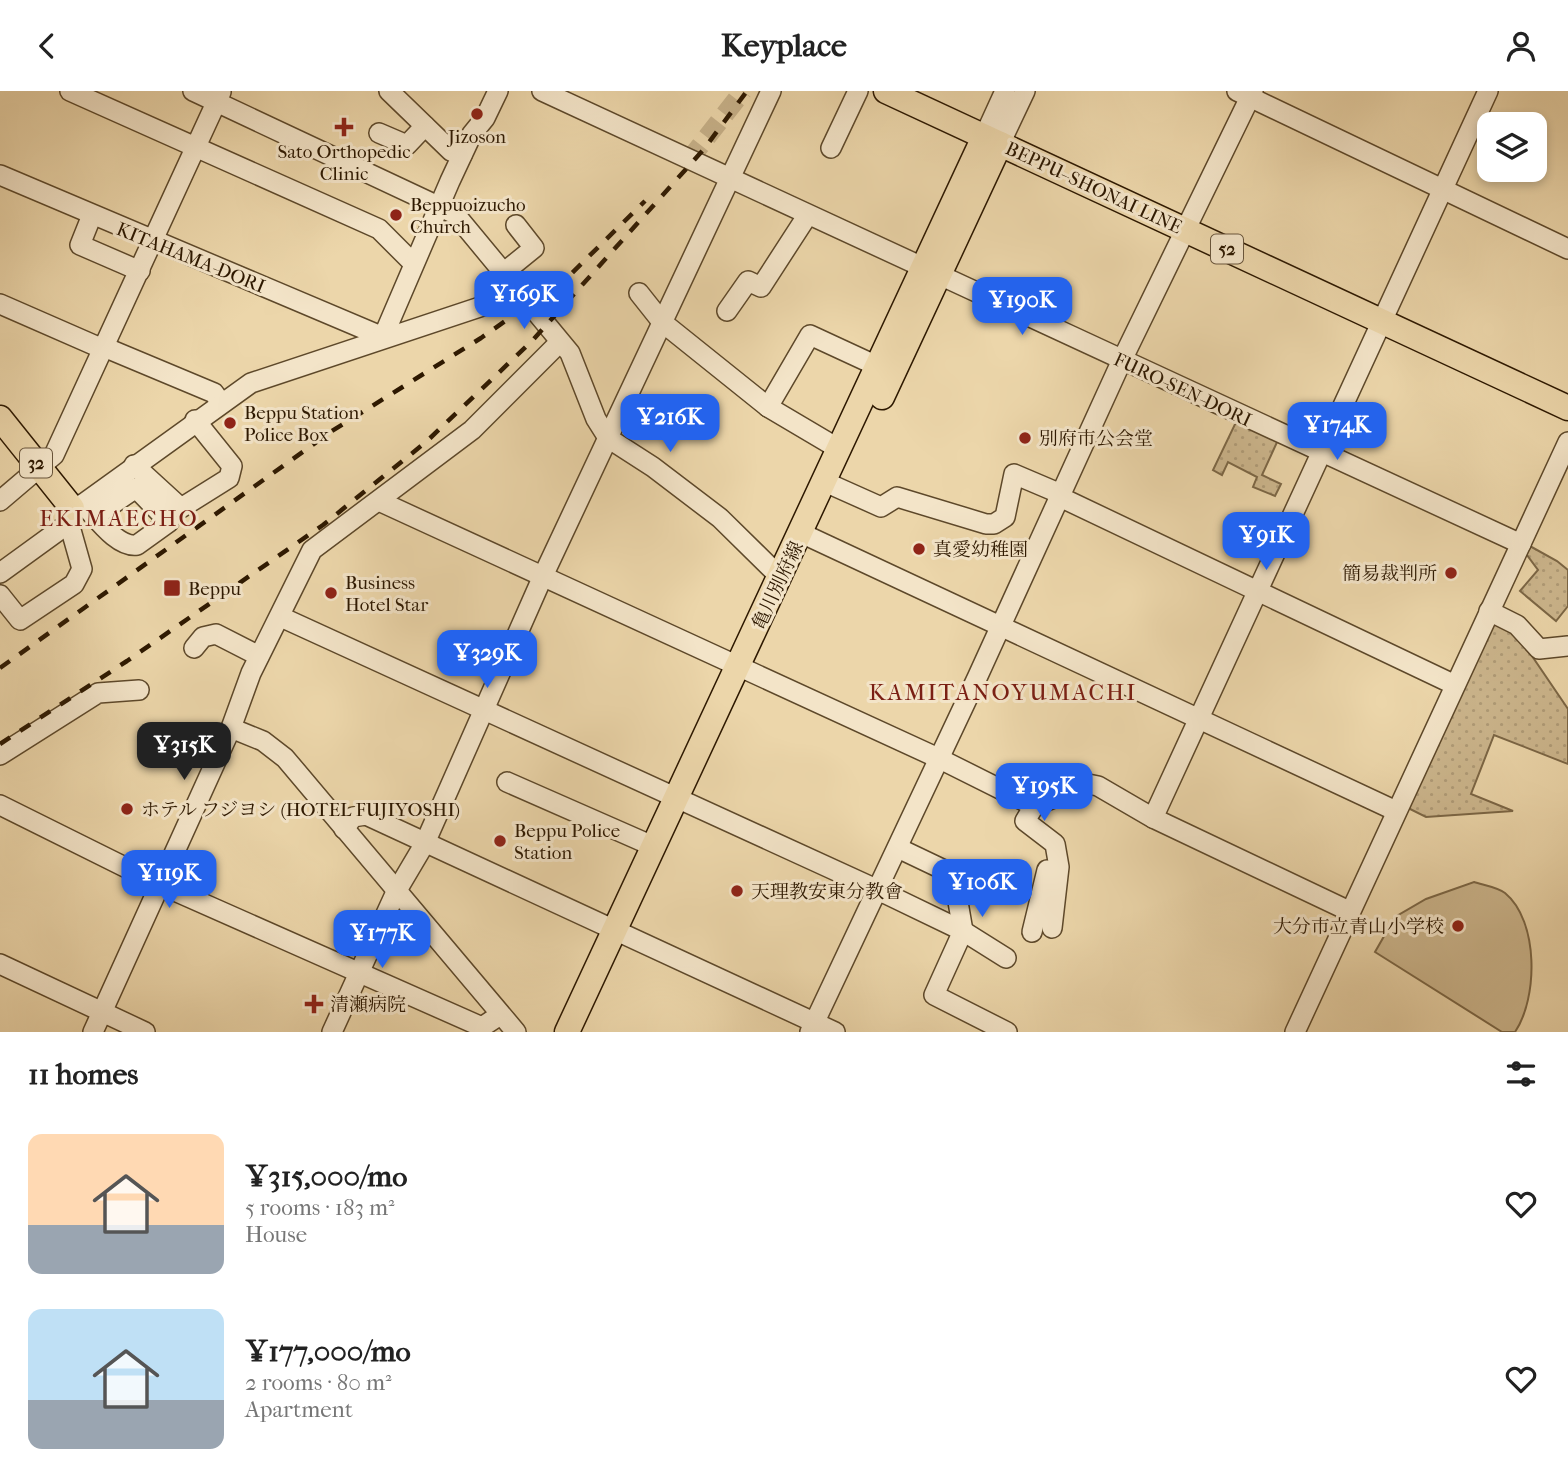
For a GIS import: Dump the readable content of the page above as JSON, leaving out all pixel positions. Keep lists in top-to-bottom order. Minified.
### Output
{"streets":{"main road":["BEPPU–SHONAI LINE","52","32","亀川別府線"],"street":["KITAHAMA-DORI","FURO-SEN-DORI"]},"crossings":[["BEPPU–SHONAI LINE","亀川別府線"],["FURO-SEN-DORI","亀川別府線"]],"districts":["EKIMAECHO","KAMITANOYUMACHI"],"places":{"other":["Jizoson","Beppuoizucho Church","Beppu Station Police Box","別府市公会堂","真愛幼稚園","簡易裁判所","Business Hotel Star","ホテル フジヨシ (HOTEL FUJIYOSHI)","Beppu Police Station","天理教安東分教會","大分市立青山小学校"],"health":["Sato Orthopedic Clinic","清瀬病院"],"transit":["Beppu"]},"page":{"header":"Keyplace","price":["¥169K","¥190K","¥216K","¥174K","¥91K","¥329K","¥315K","¥195K","¥119K","¥106K","¥177K"],"heading":"11 homes","list":[{"name":"¥315,000/mo","note":"5 rooms · 183 m² · House"},{"name":"¥177,000/mo","note":"2 rooms · 80 m² · Apartment"}]}}
